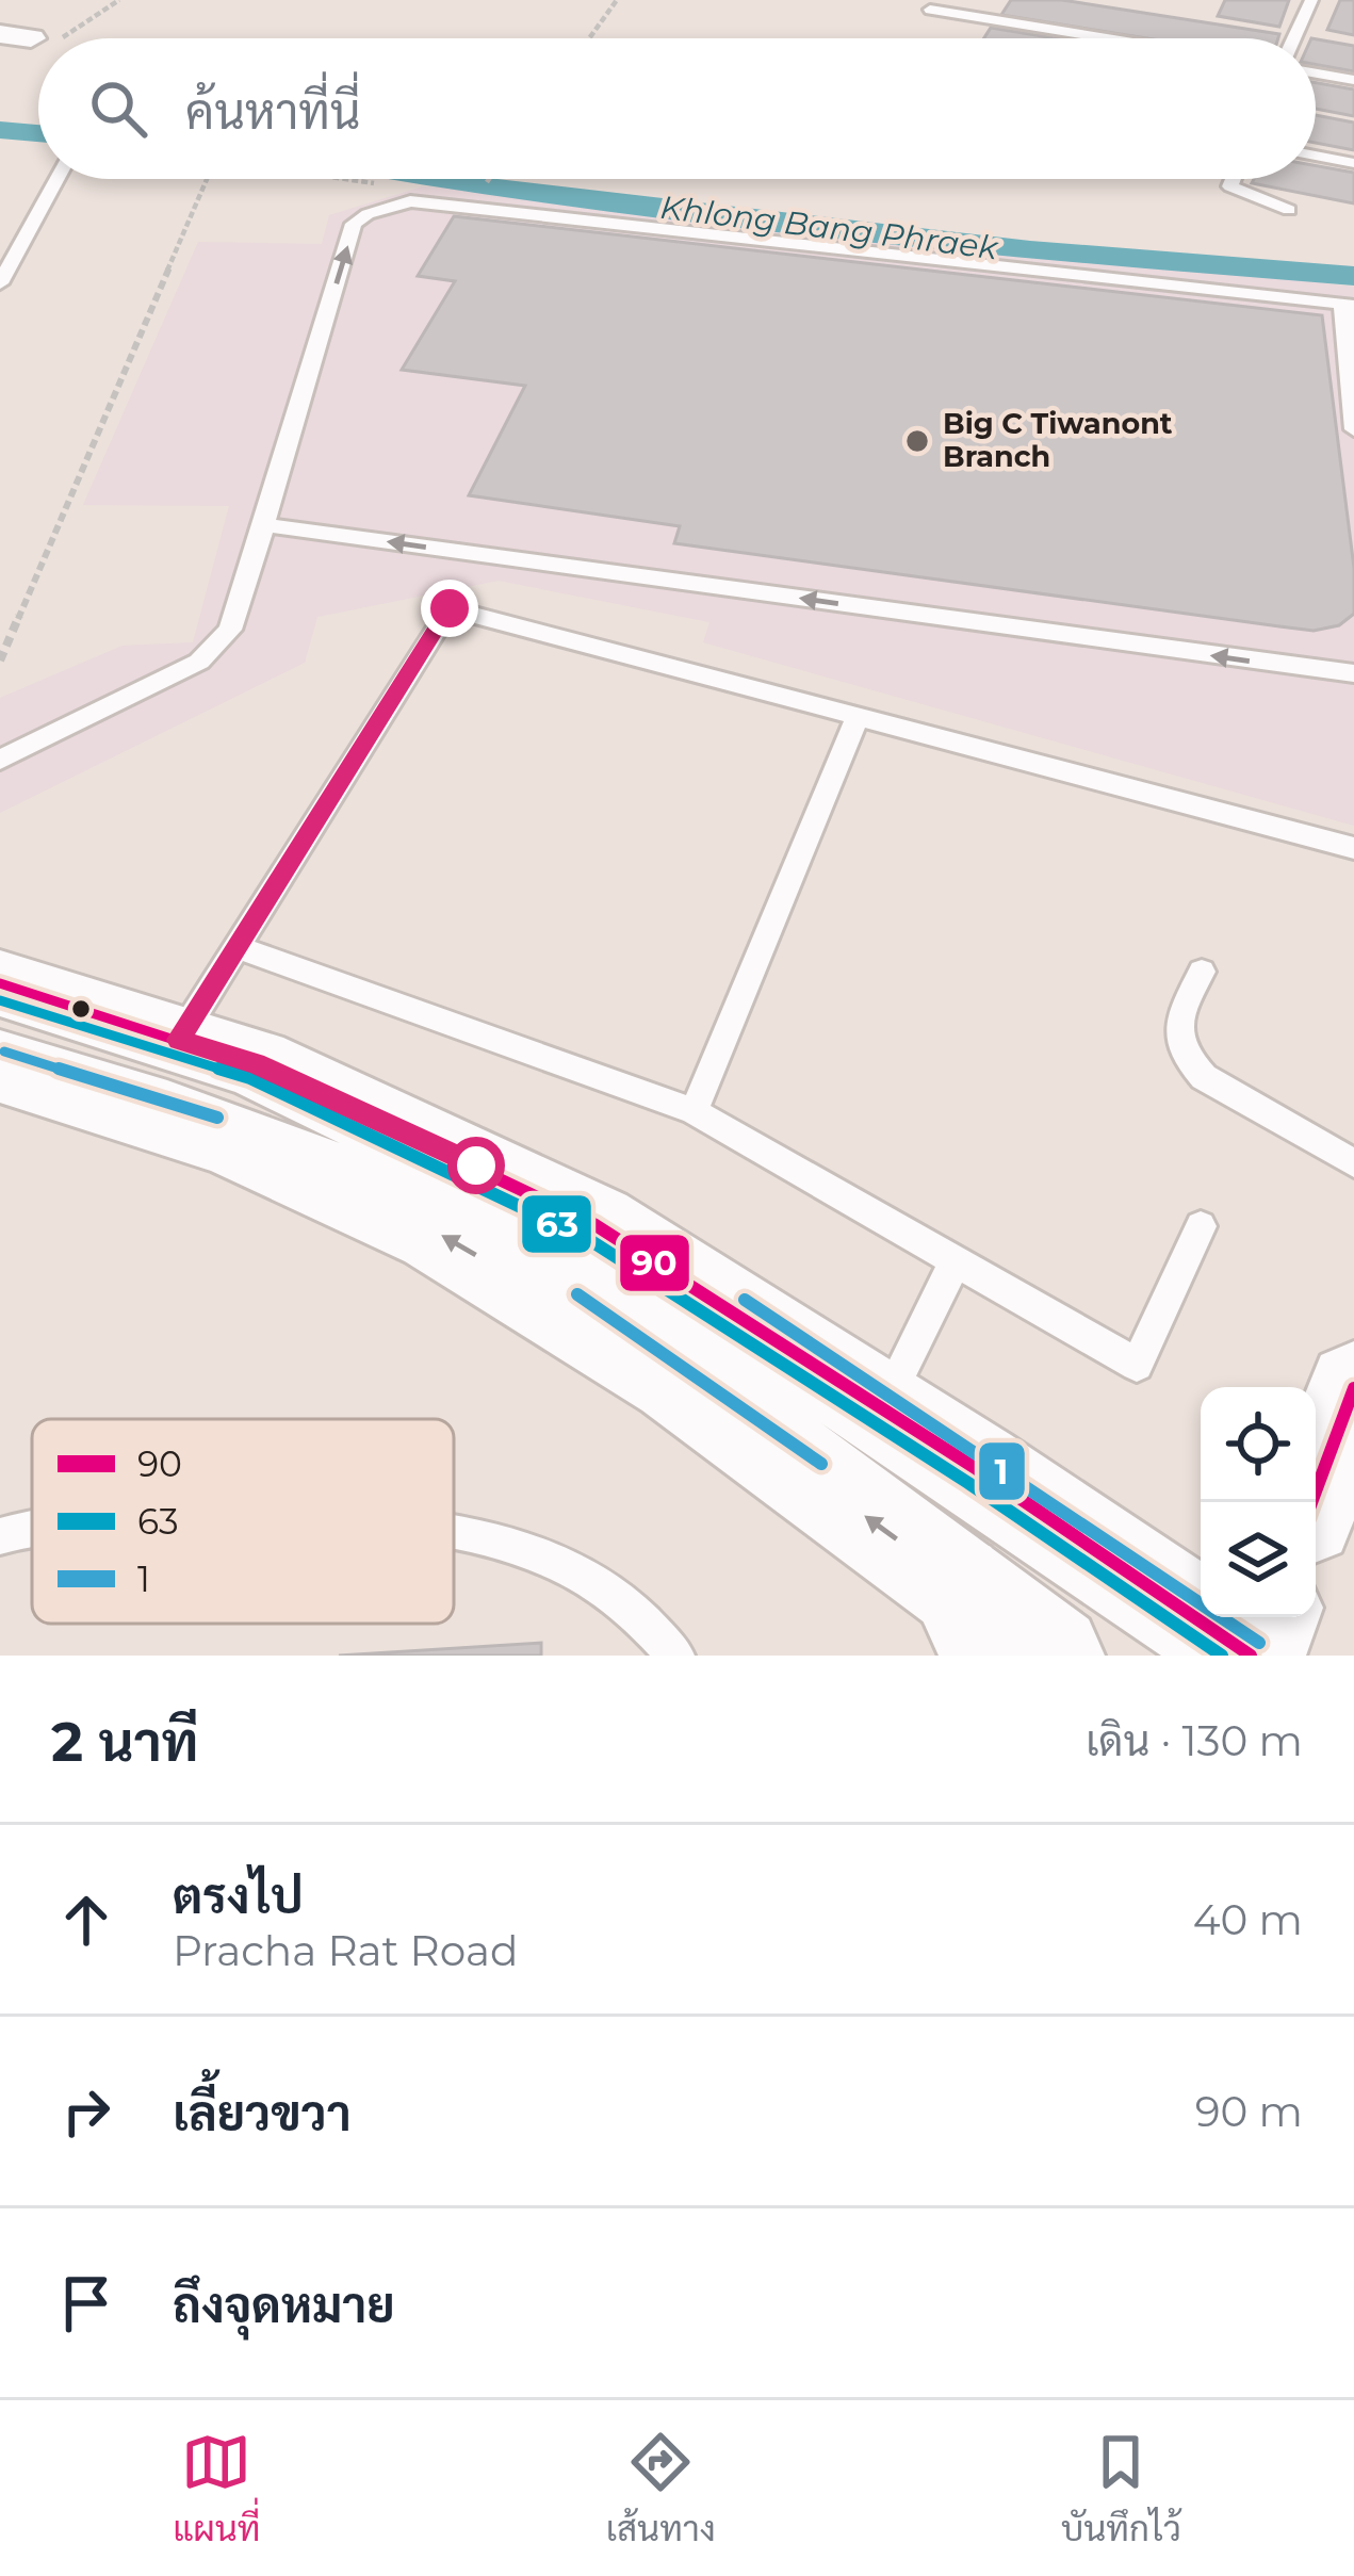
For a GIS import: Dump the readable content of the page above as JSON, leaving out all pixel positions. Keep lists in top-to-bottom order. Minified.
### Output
{"water":["Khlong Bang Phraek"],"places":["Big C Tiwanont Branch"],"lines":["transit line 90","transit line 63","transit line 1"],"legend":["90","63","1"],"page":{"search":"ค้นหาที่นี่","heading":["2 นาที","เดิน · 130 m"],"list":[["ตรงไป","Pracha Rat Road","40 m"],["เลี้ยวขวา","90 m"],"ถึงจุดหมาย"],"nav":["แผนที่","เส้นทาง","บันทึกไว้"]}}
